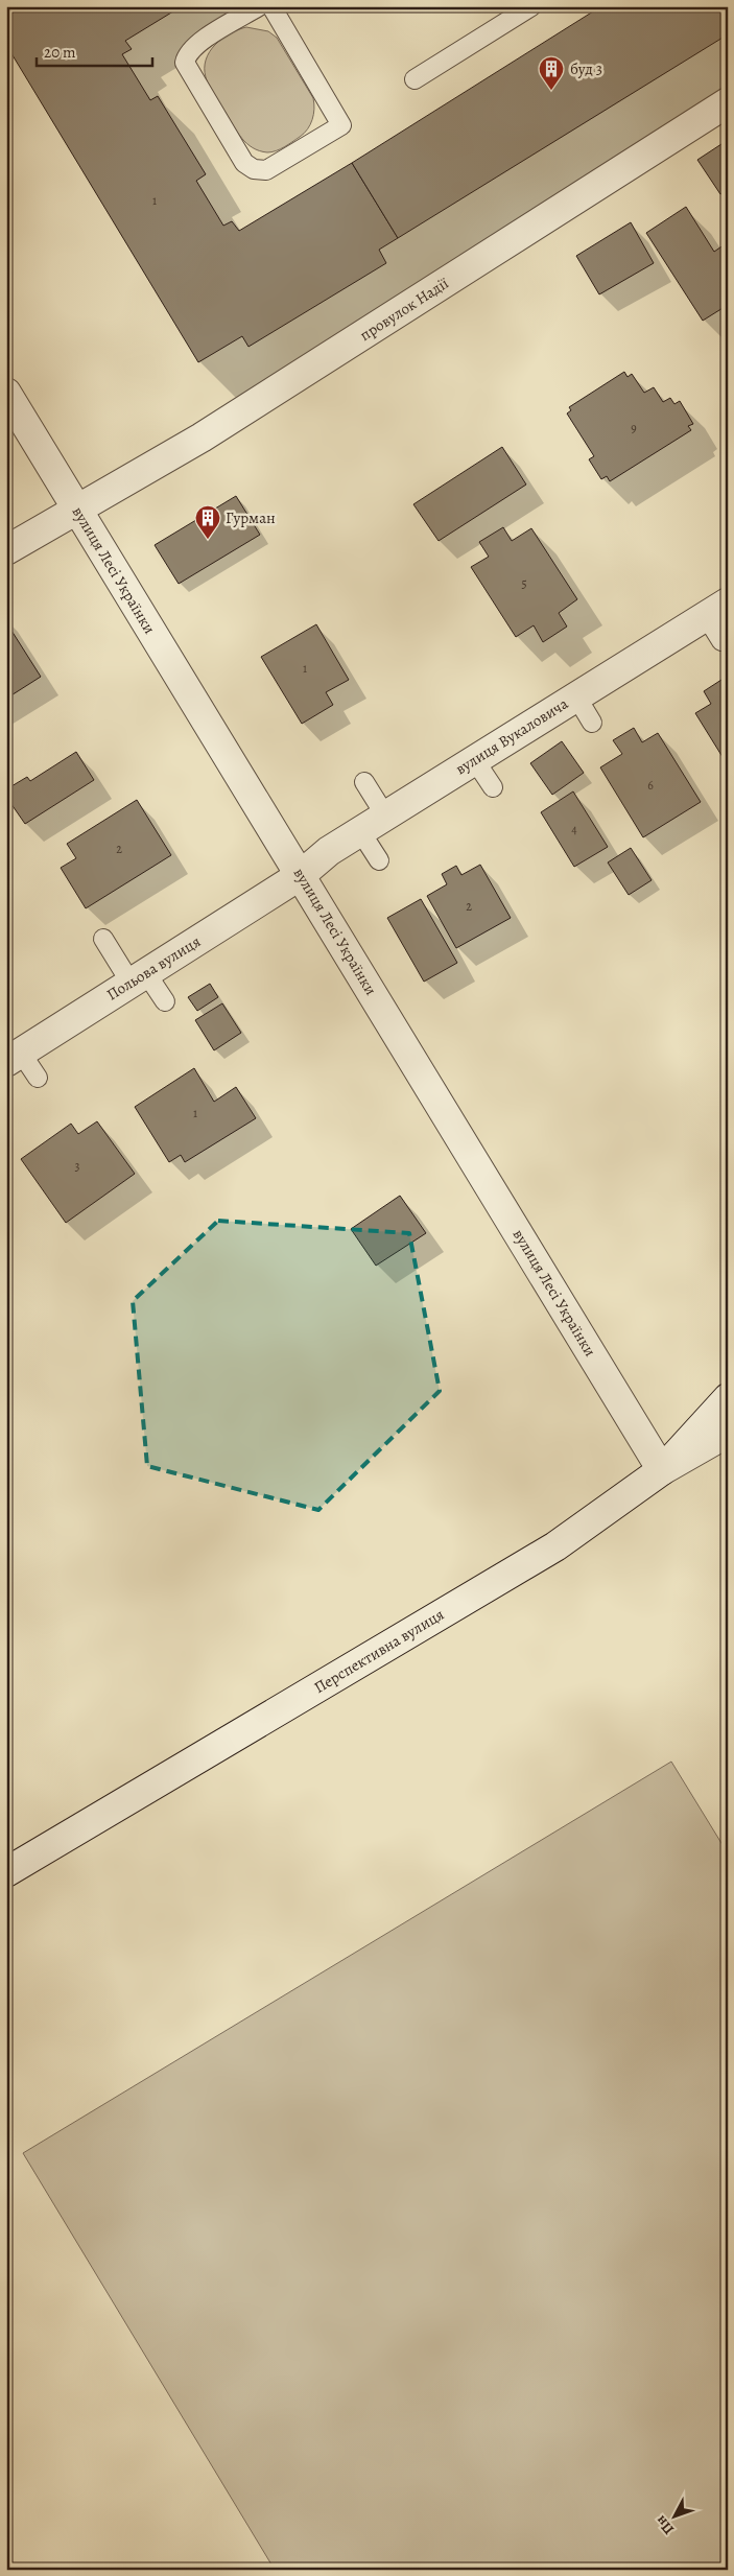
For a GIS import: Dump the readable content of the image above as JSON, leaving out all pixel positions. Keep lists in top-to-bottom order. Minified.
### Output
{"streets":{"street":["провулок Надії","вулиця Лесі Українки","вулиця Вукаловича","Польова вулиця","Перспективна вулиця"]},"crossings":[["провулок Надії","вулиця Лесі Українки"],["вулиця Лесі Українки","вулиця Вукаловича"],["вулиця Лесі Українки","Польова вулиця"],["вулиця Лесі Українки","Перспективна вулиця"],["вулиця Вукаловича","Польова вулиця"]],"places":{"building":["буд 3","Гурман"]},"house_numbers":["1","9","5","1","6","4","2","2","1","3"],"scale_bar":"20 m","north":"bottom left"}
